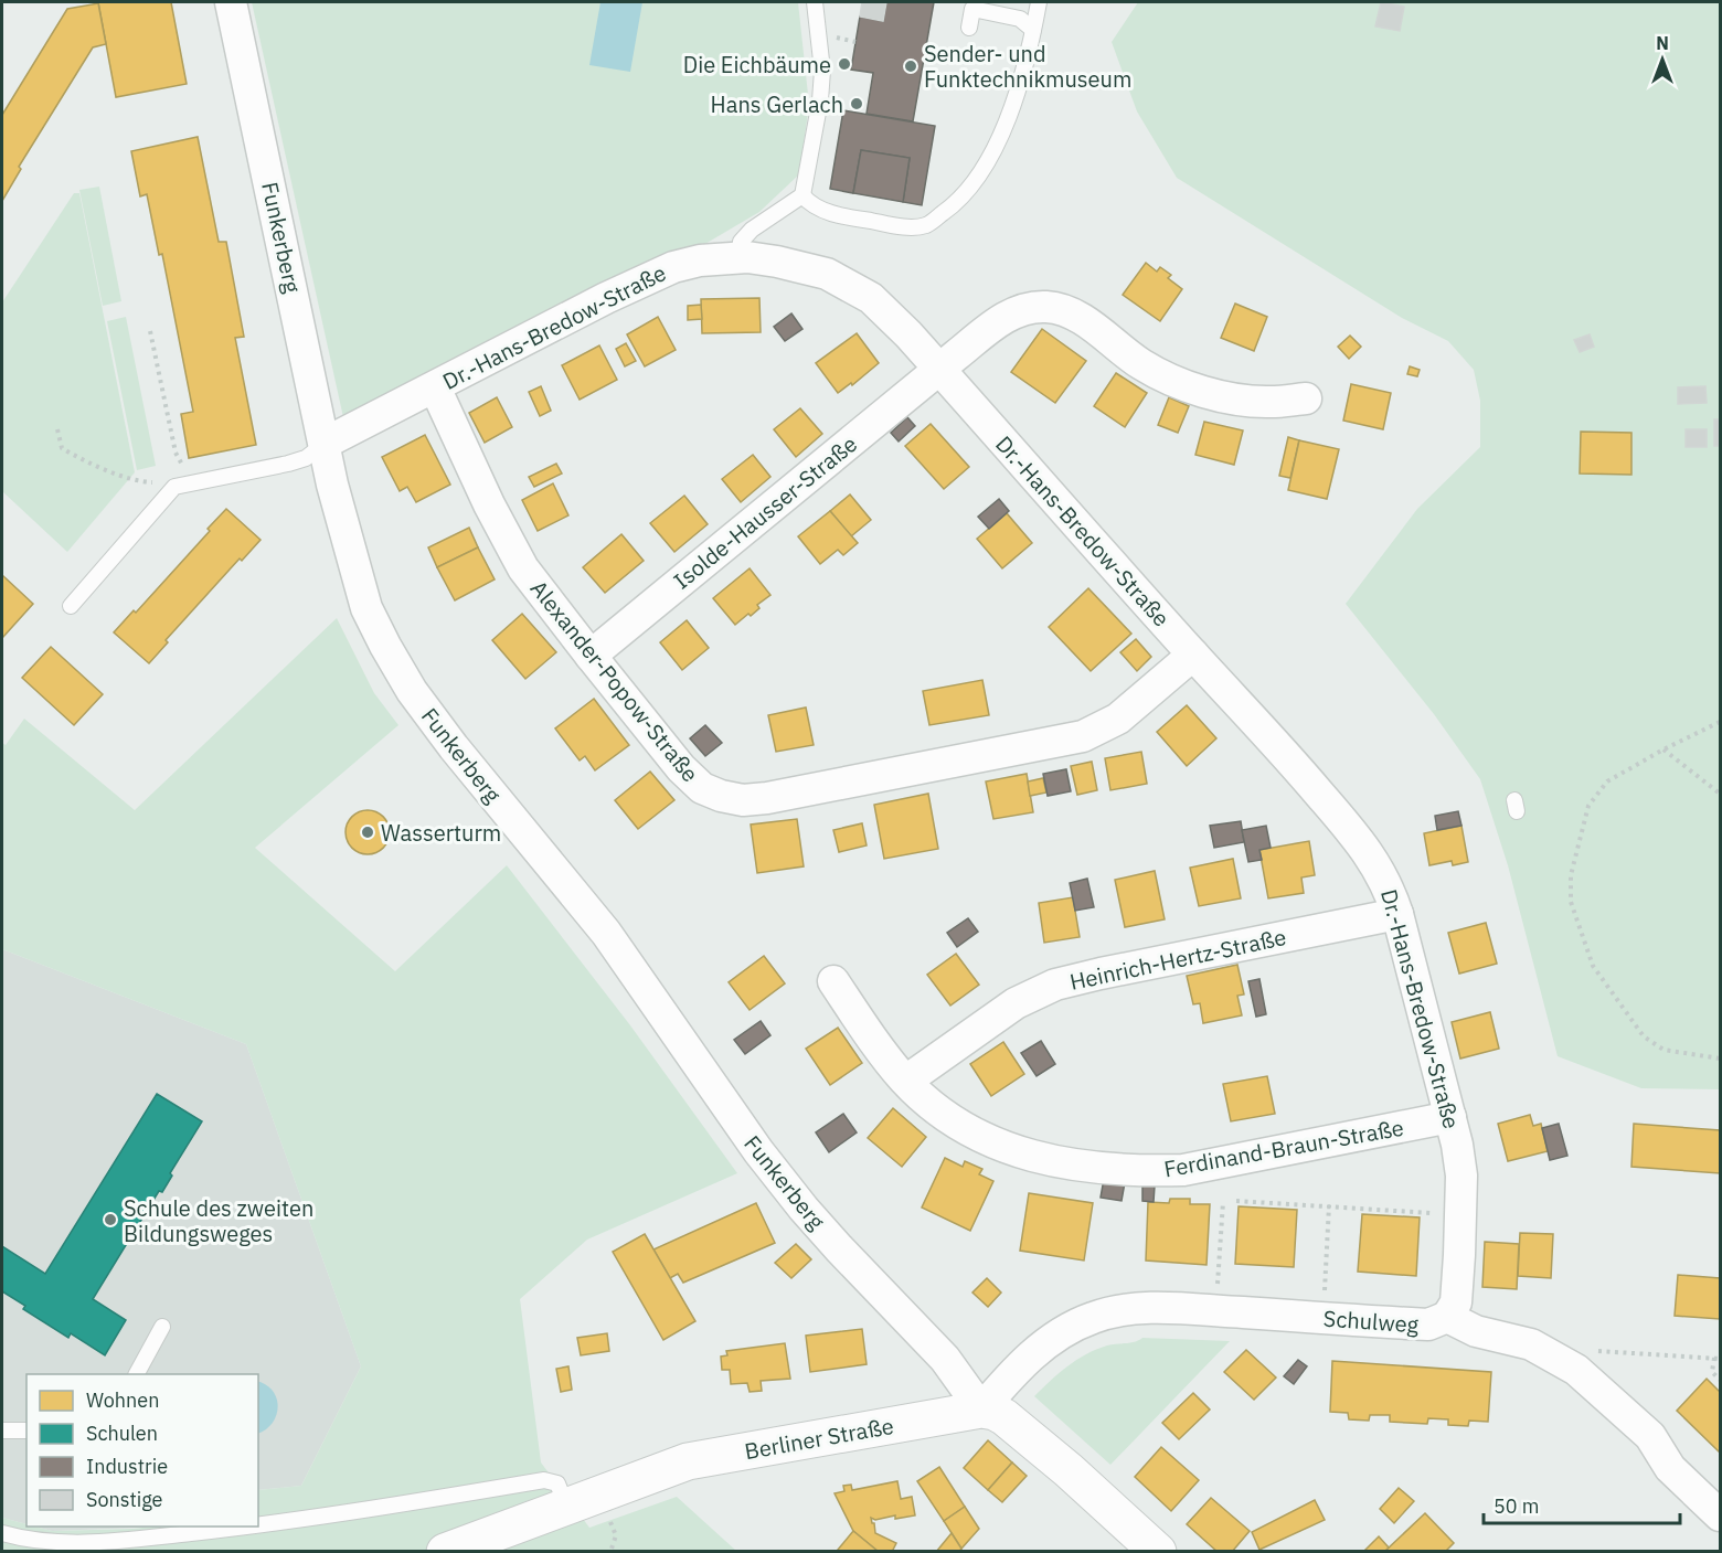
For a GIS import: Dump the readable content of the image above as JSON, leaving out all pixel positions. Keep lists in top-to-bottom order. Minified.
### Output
{"streets":{"street":["Funkerberg","Dr.-Hans-Bredow-Straße","Isolde-Hausser-Straße","Alexander-Popow-Straße","Heinrich-Hertz-Straße","Ferdinand-Braun-Straße","Schulweg","Berliner Straße"]},"crossings":[["Funkerberg","Dr.-Hans-Bredow-Straße"],["Funkerberg","Schulweg"],["Funkerberg","Berliner Straße"],["Dr.-Hans-Bredow-Straße","Isolde-Hausser-Straße"],["Dr.-Hans-Bredow-Straße","Alexander-Popow-Straße"],["Dr.-Hans-Bredow-Straße","Heinrich-Hertz-Straße"],["Dr.-Hans-Bredow-Straße","Ferdinand-Braun-Straße"],["Dr.-Hans-Bredow-Straße","Schulweg"],["Isolde-Hausser-Straße","Alexander-Popow-Straße"],["Heinrich-Hertz-Straße","Ferdinand-Braun-Straße"],["Schulweg","Berliner Straße"]],"places":["Die Eichbäume","Sender- und Funktechnikmuseum","Hans Gerlach","Wasserturm","Schule des zweiten Bildungsweges"],"legend":["Wohnen","Schulen","Industrie","Sonstige"],"scale_bar":"50 m","north":"top"}
